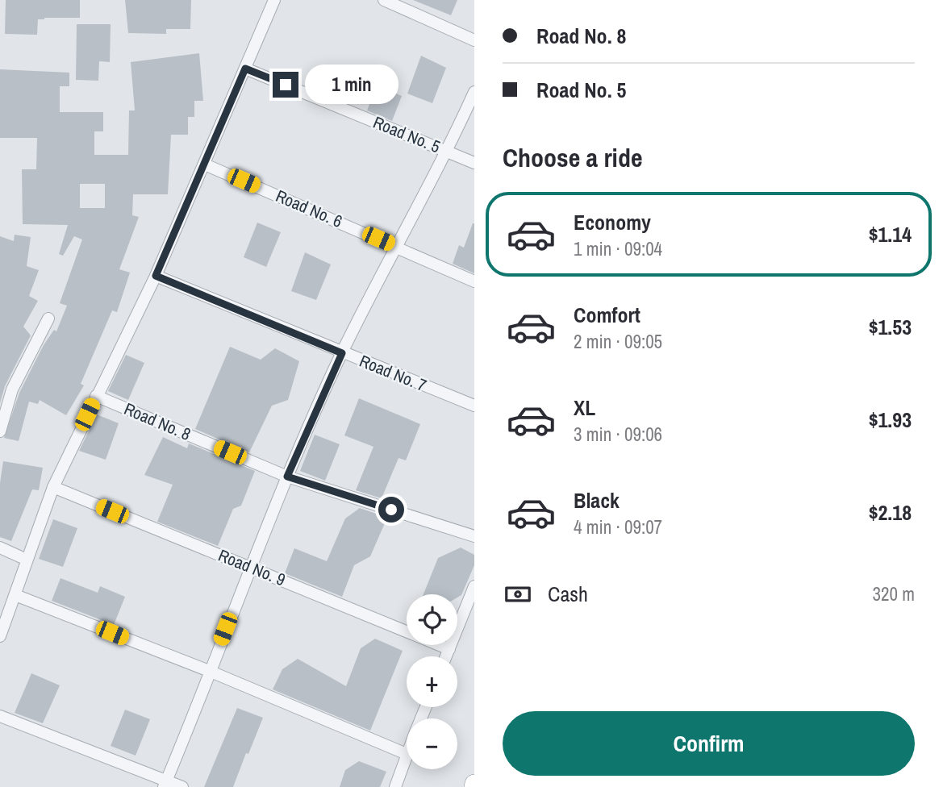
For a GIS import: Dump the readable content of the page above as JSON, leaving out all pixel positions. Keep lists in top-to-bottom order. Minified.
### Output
{"streets":{"street":["Road No. 5","Road No. 6","Road No. 7","Road No. 8","Road No. 9"]},"page":{"banner":["Road No. 8","Road No. 5"],"bubble":"1 min","heading":"Choose a ride","list":[{"name":"Economy","note":"1 min · 09:04","value":"$1.14"},{"name":"Comfort","note":"2 min · 09:05","value":"$1.53"},{"name":"XL","note":"3 min · 09:06","value":"$1.93"},{"name":"Black","note":"4 min · 09:07","value":"$2.18"}],"pay":["Cash","320 m"],"map_buttons":["+","−"],"buttons":"Confirm"}}
